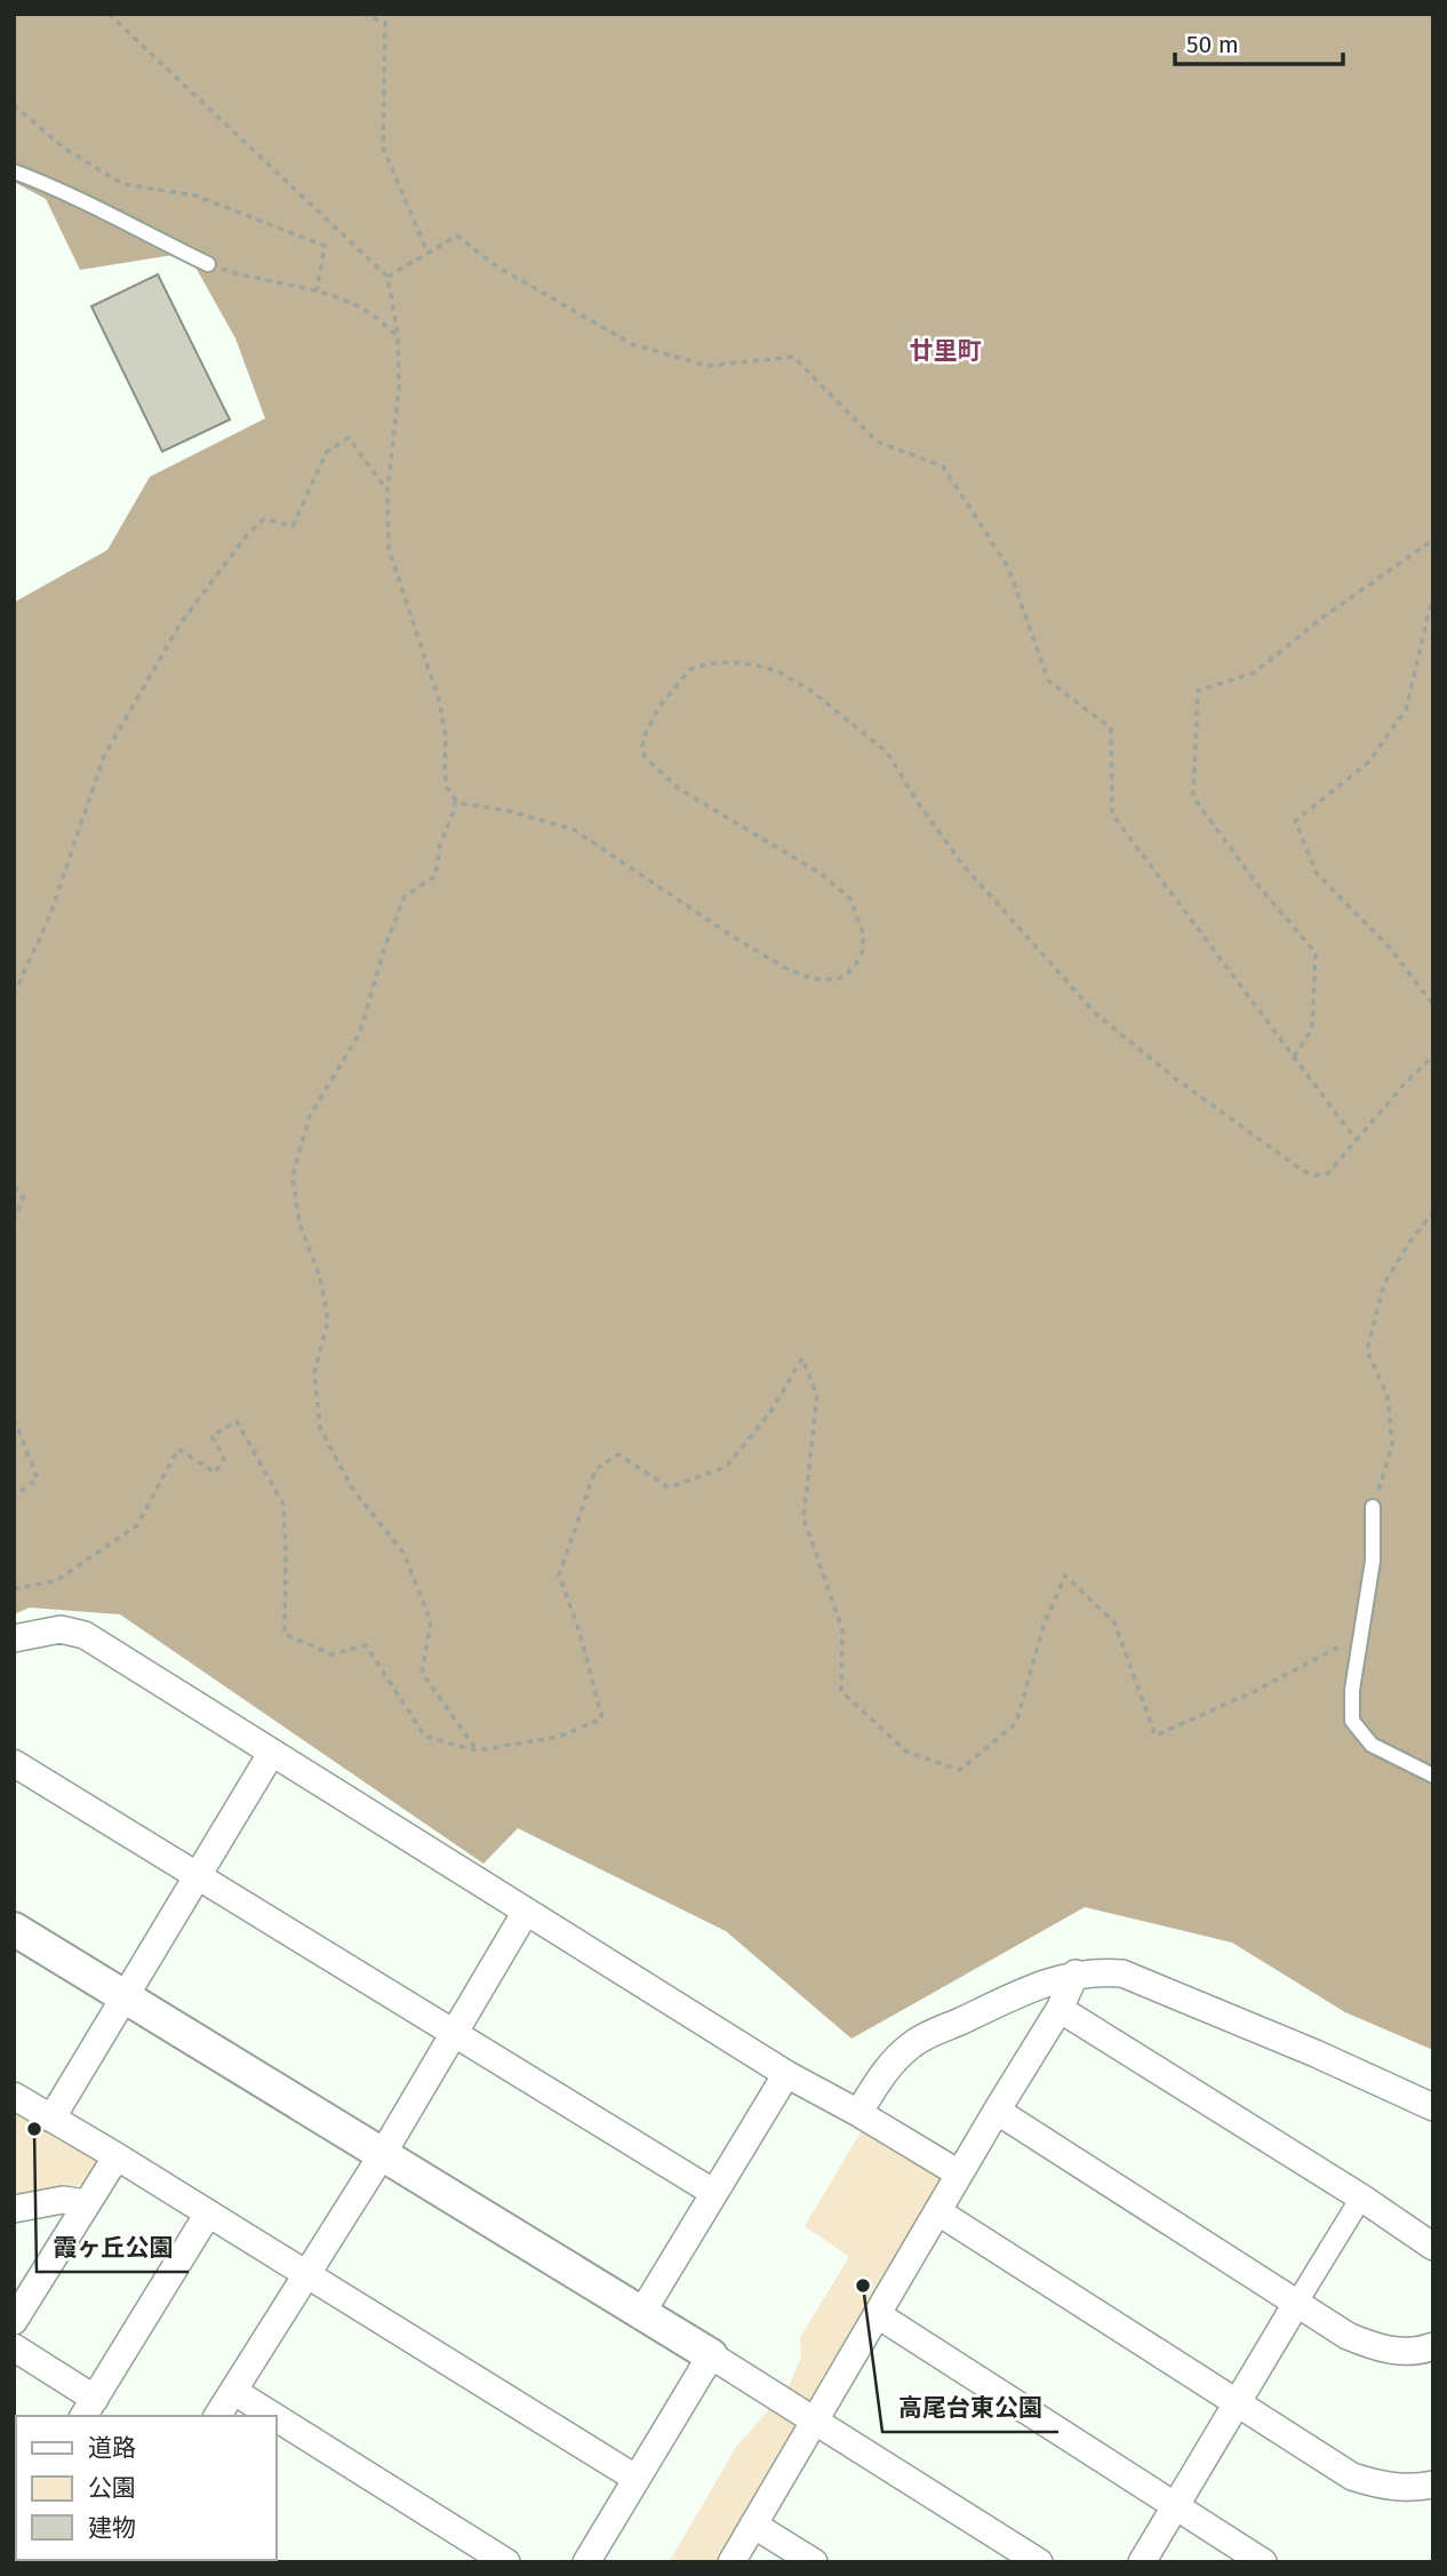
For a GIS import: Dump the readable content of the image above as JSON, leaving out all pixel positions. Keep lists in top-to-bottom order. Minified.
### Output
{"districts":["廿里町"],"places":["霞ヶ丘公園","高尾台東公園"],"legend":["道路","公園","建物"],"scale_bar":"50 m"}
